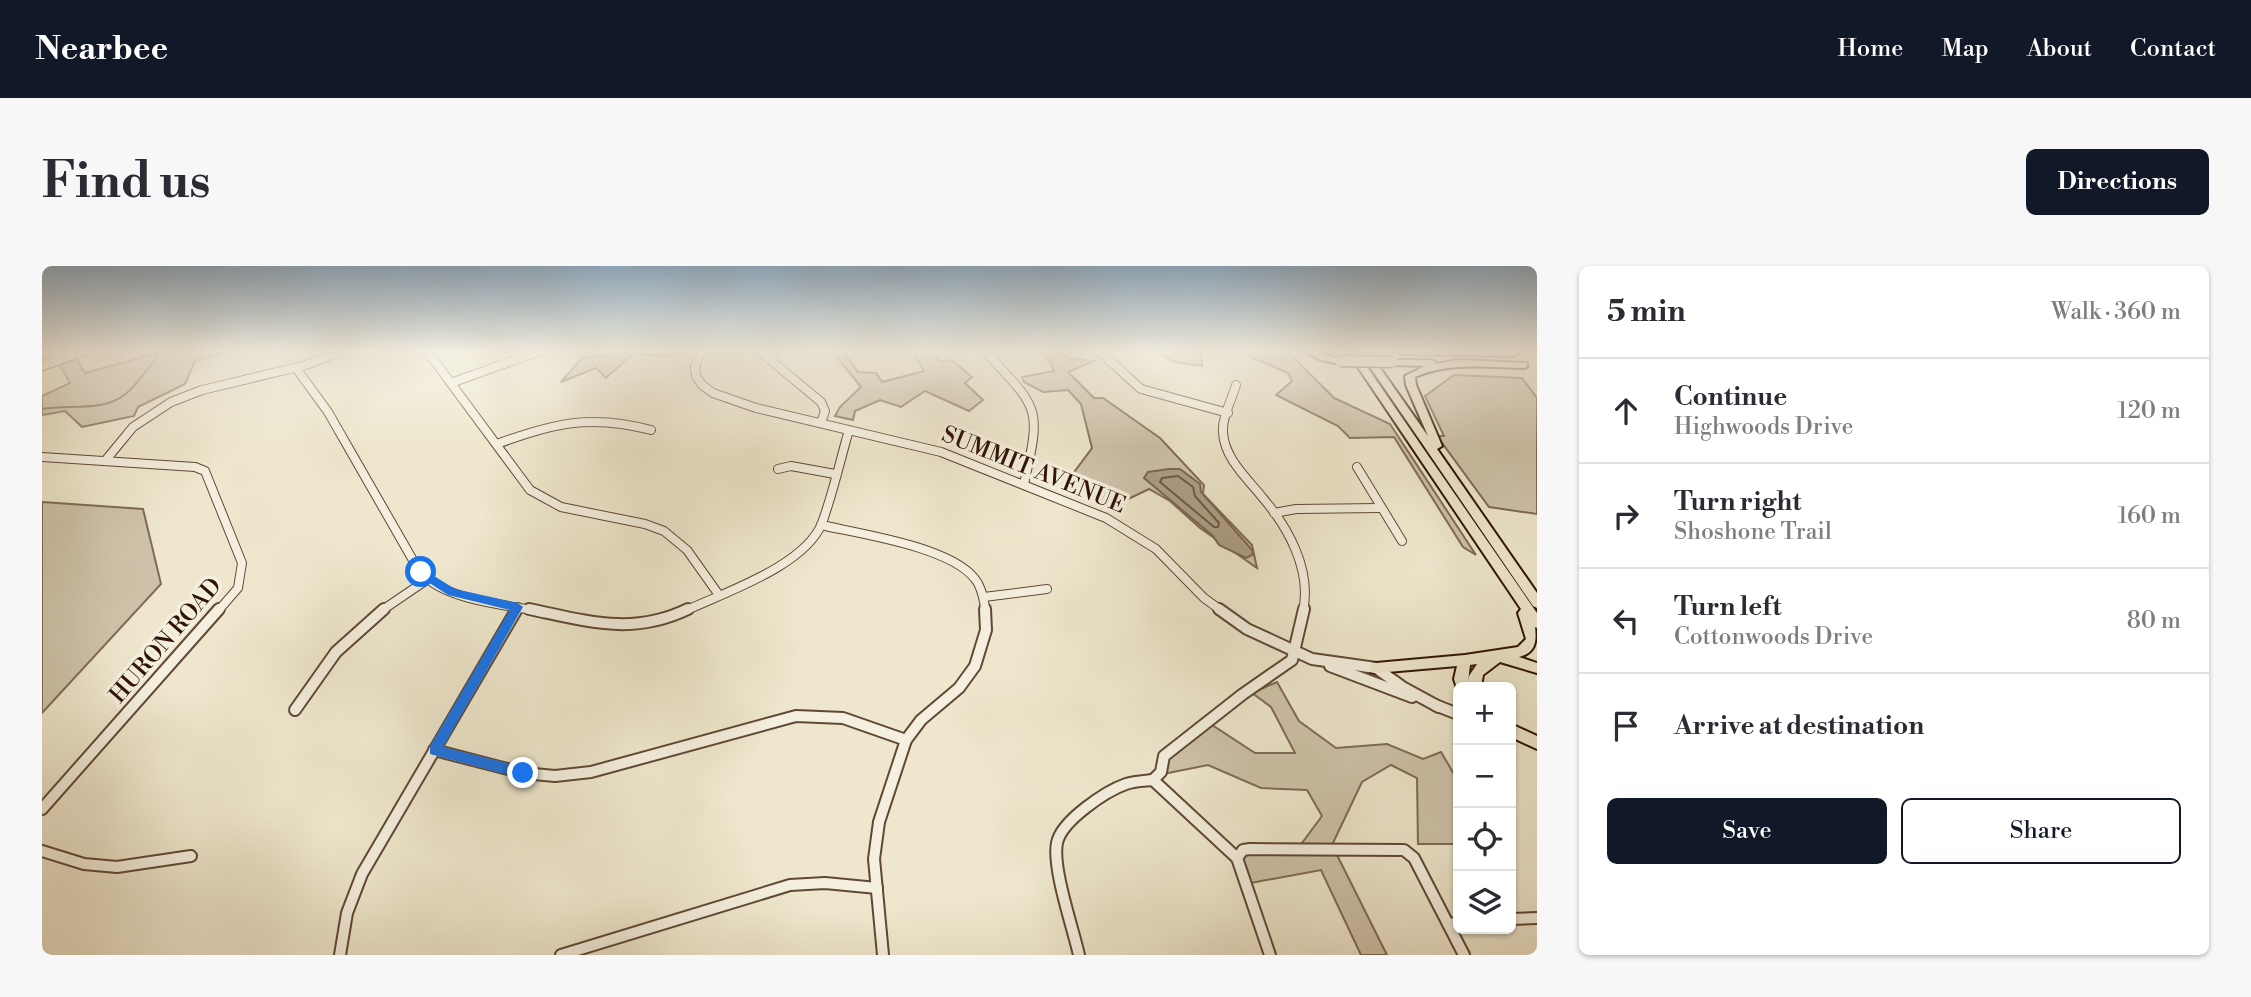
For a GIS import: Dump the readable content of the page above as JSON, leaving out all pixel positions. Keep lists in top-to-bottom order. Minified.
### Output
{"streets":{"street":["SUMMIT AVENUE","HURON ROAD"]},"page":{"header":"Nearbee","nav":["Home","Map","About","Contact"],"buttons":["Directions",["Save","Share"]],"title":"Find us","heading":["5 min","Walk · 360 m"],"list":[["Continue","Highwoods Drive","120 m"],["Turn right","Shoshone Trail","160 m"],["Turn left","Cottonwoods Drive","80 m"],"Arrive at destination"],"map_buttons":["+","−"]}}
